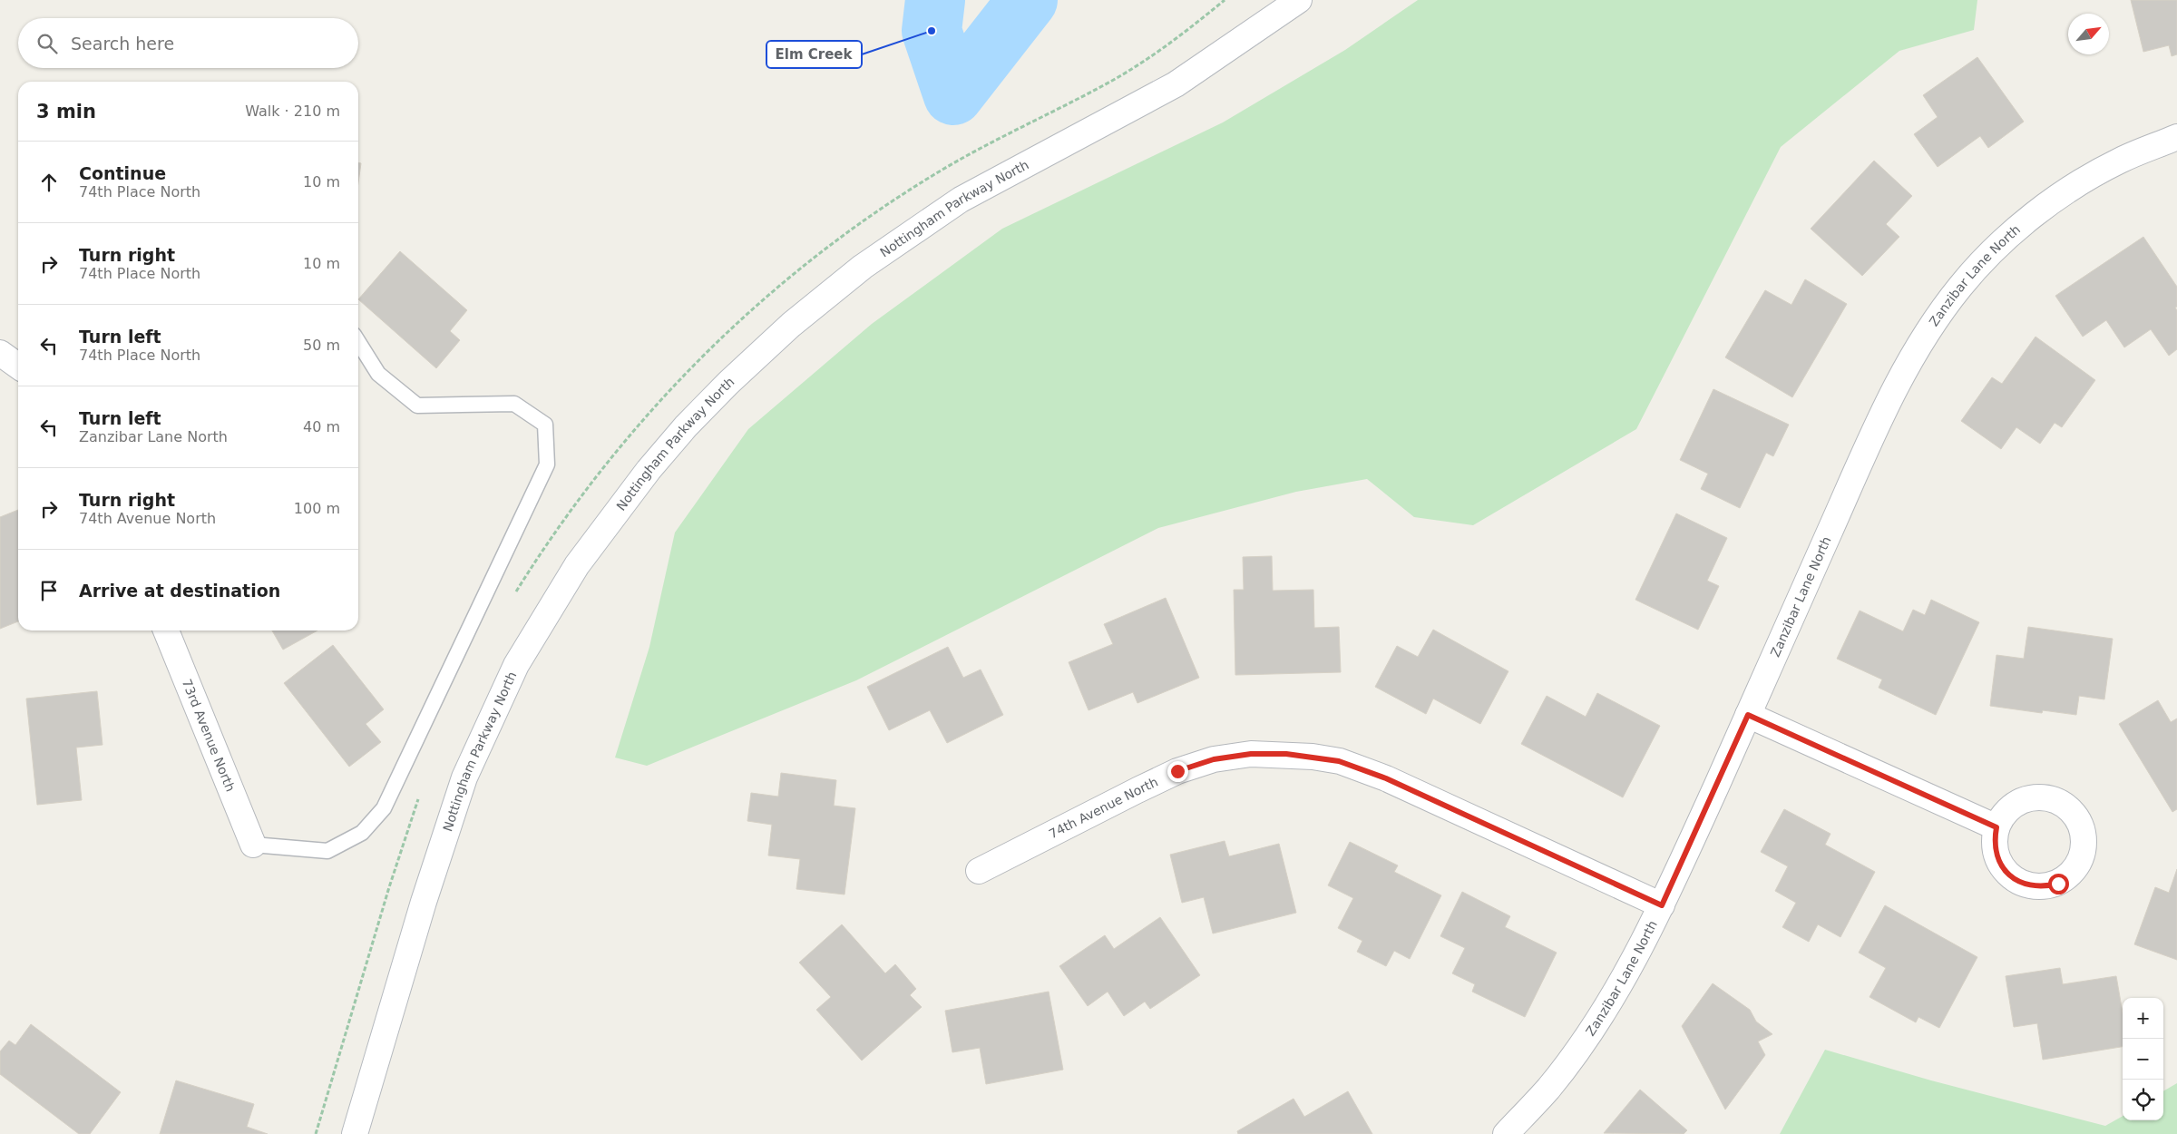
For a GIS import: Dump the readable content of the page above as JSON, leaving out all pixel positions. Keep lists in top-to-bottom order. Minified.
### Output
{"streets":{"street":["Nottingham Parkway North","Zanzibar Lane North","73rd Avenue North","74th Avenue North"]},"crossings":[["Zanzibar Lane North","74th Avenue North"]],"places":["Elm Creek"],"north":"top right","page":{"search":"Search here","heading":["3 min","Walk · 210 m"],"list":[["Continue","74th Place North","10 m"],["Turn right","74th Place North","10 m"],["Turn left","74th Place North","50 m"],["Turn left","Zanzibar Lane North","40 m"],["Turn right","74th Avenue North","100 m"],"Arrive at destination"],"map_buttons":["+","−"]}}
